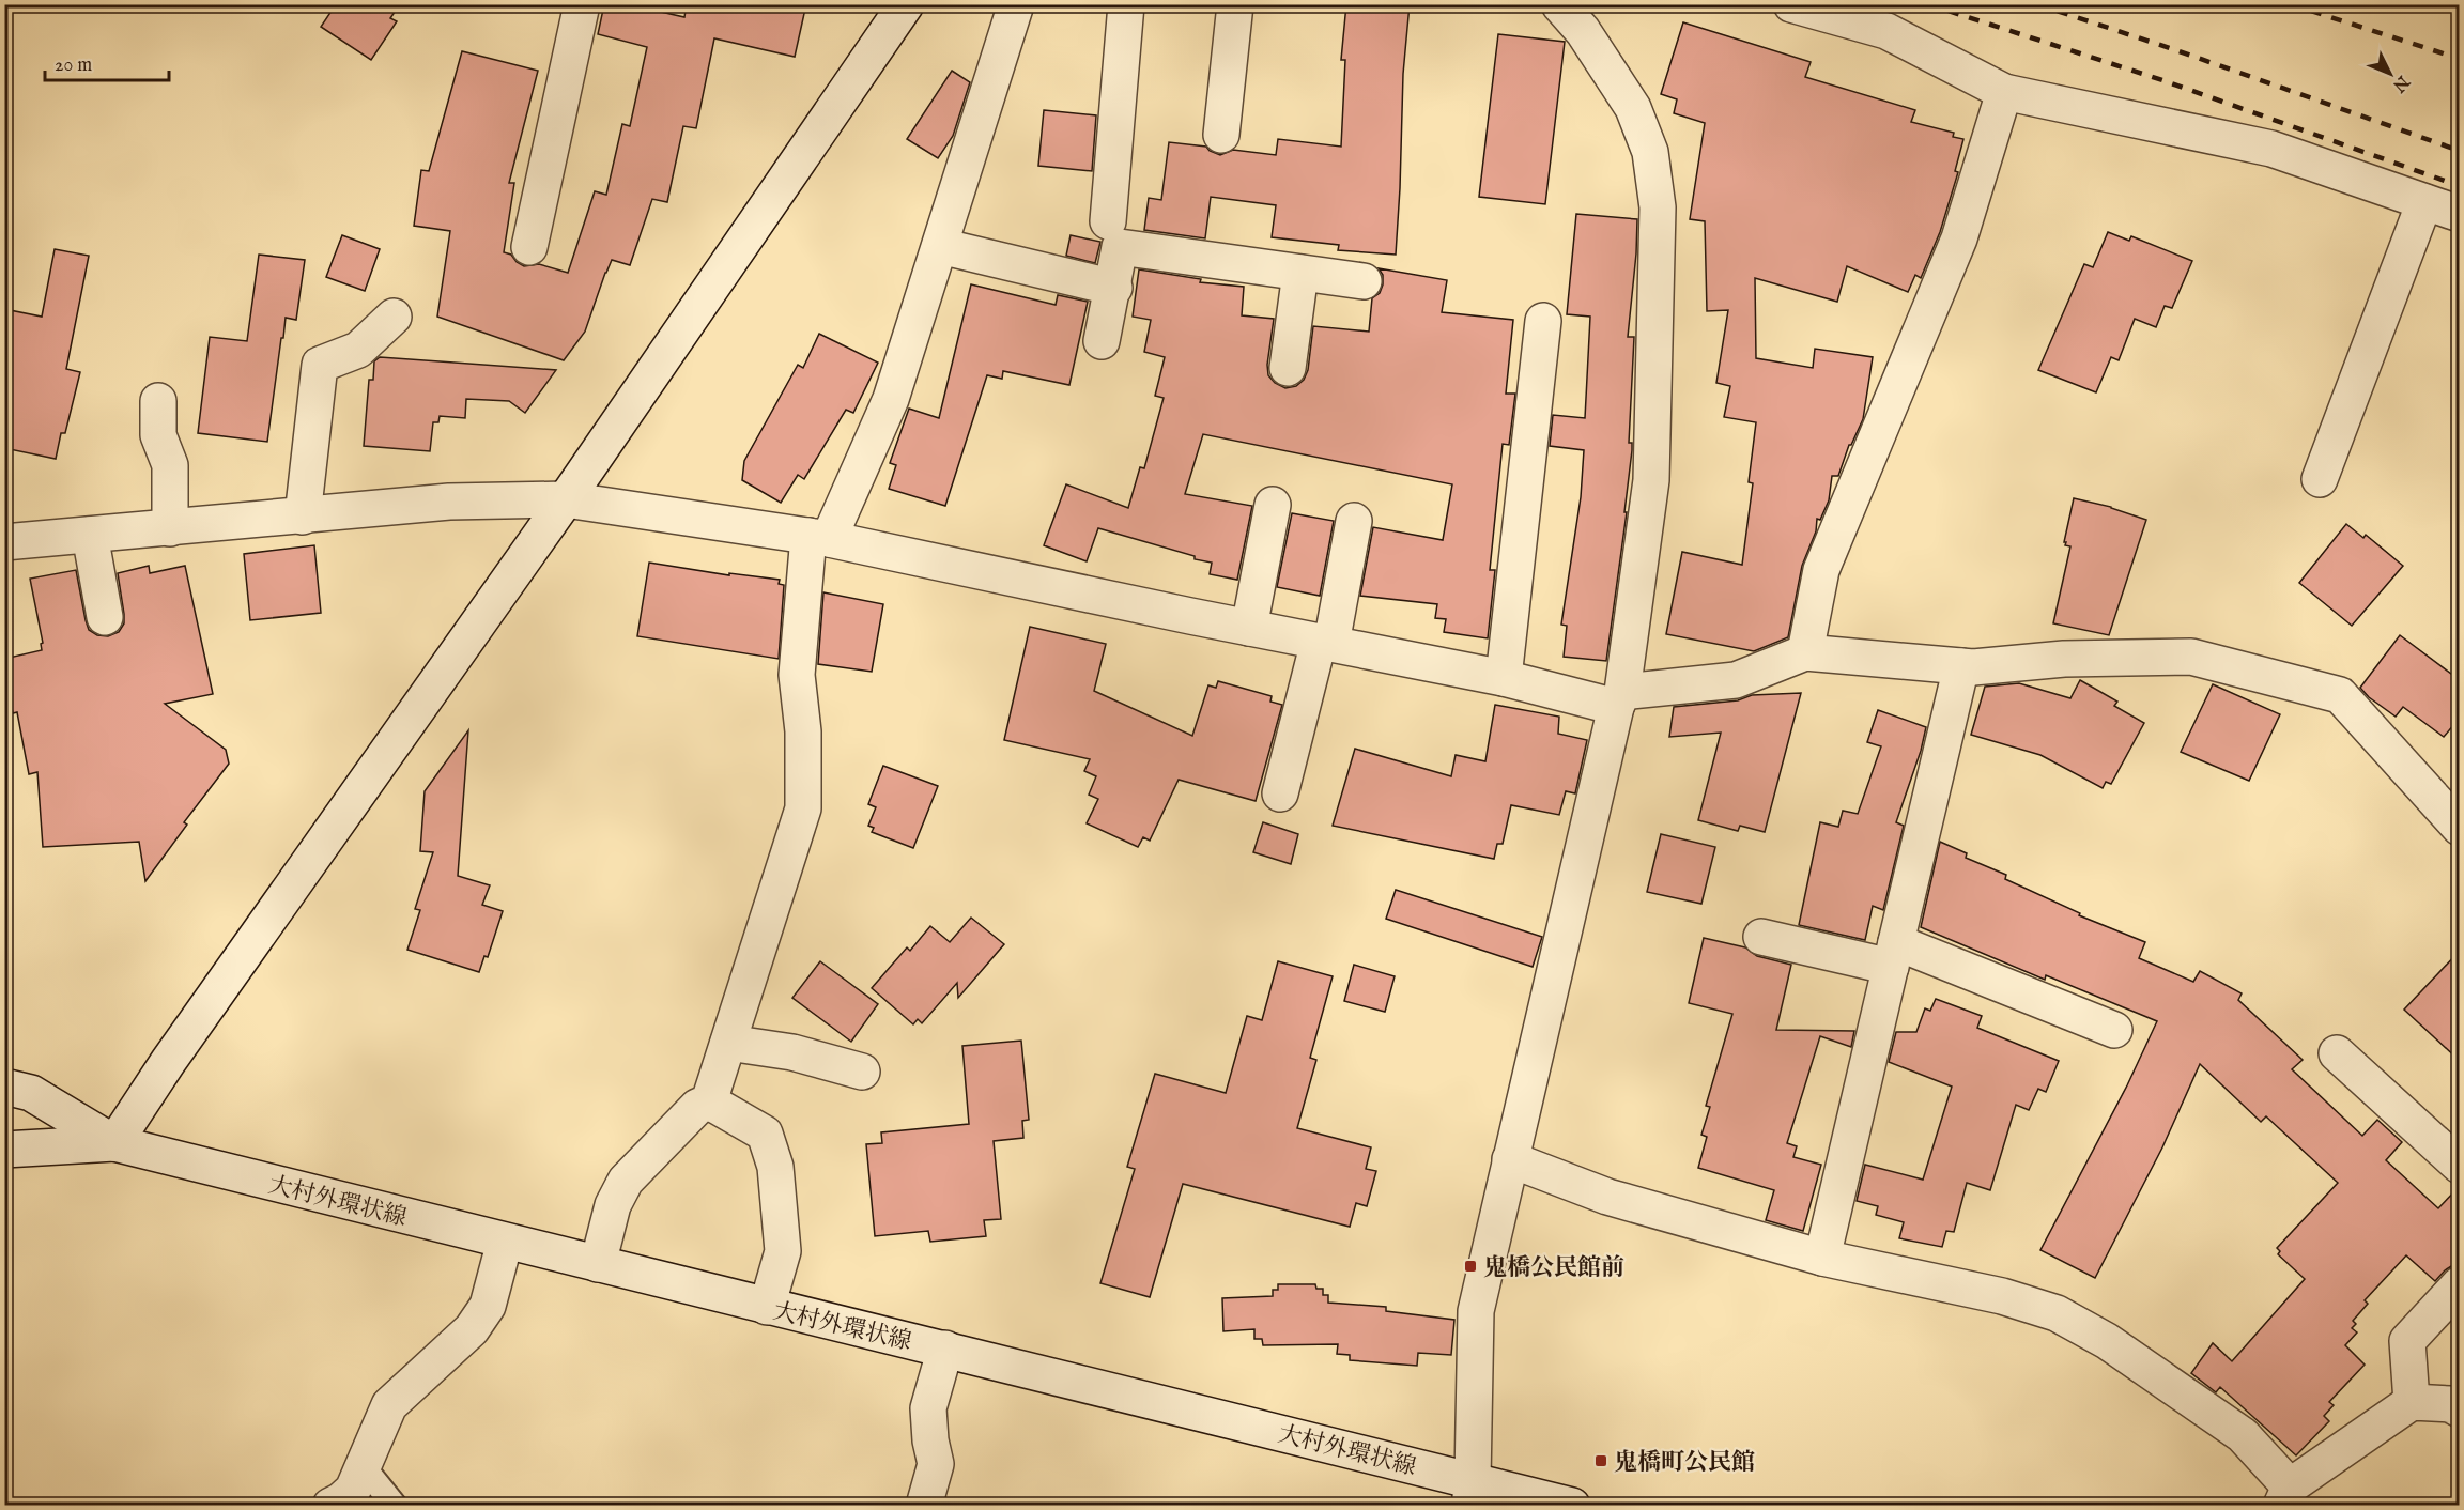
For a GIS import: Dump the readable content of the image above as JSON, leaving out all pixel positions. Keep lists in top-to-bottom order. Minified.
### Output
{"streets":{"street":["大村外環状線"]},"places":{"transit":["鬼橋公民館前","鬼橋町公民館"]},"scale_bar":"20 m","north":"bottom right"}
